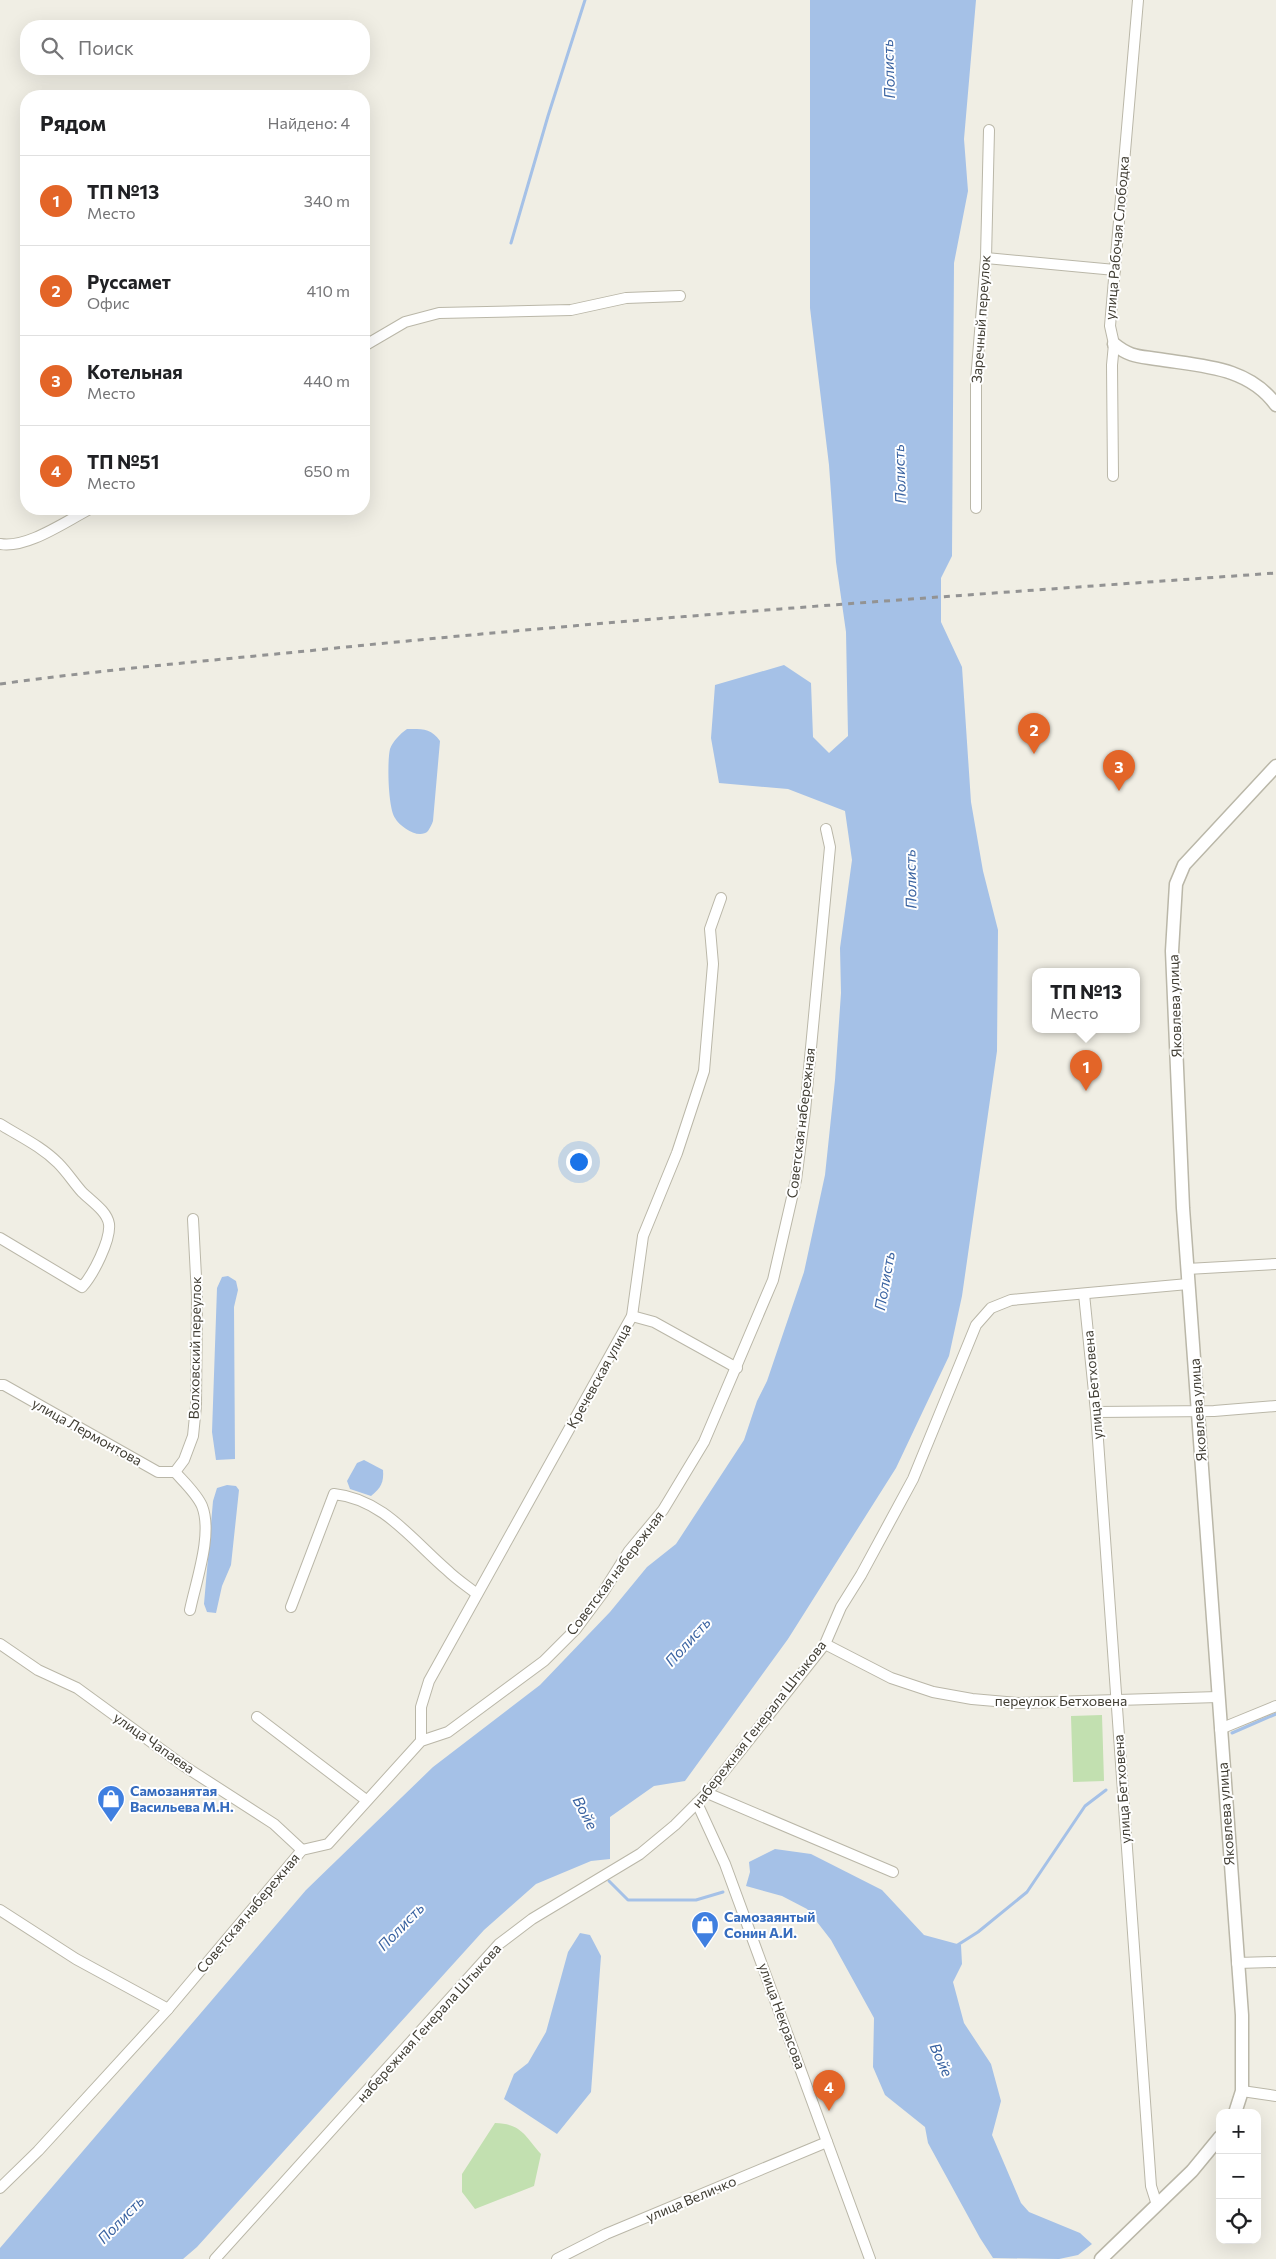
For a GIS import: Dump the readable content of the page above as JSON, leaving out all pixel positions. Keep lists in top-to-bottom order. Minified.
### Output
{"streets":{"street":["улица Рабочая Слободка","Заречный переулок","Яковлева улица","Советская набережная","Волховский переулок","Кречевская улица","улица Бетховена","улица Лермонтова","переулок Бетховена","набережная Генерала Штыкова","улица Чапаева","улица Некрасова","улица Величко"]},"crossings":[["Яковлева улица","переулок Бетховена"],["Яковлева улица","набережная Генерала Штыкова"],["Советская набережная","Кречевская улица"],["Советская набережная","улица Чапаева"],["Волховский переулок","улица Лермонтова"],["улица Бетховена","переулок Бетховена"],["улица Бетховена","набережная Генерала Штыкова"],["переулок Бетховена","набережная Генерала Штыкова"],["набережная Генерала Штыкова","улица Некрасова"],["улица Некрасова","улица Величко"]],"water":["Полисть","Войе"],"places":{"shop":["Самозанятая Васильева М.Н.","Самозаянтый Сонин А.И."]},"page":{"search":"Поиск","heading":["Рядом","Найдено: 4"],"list":[{"mark":"1","name":"ТП №13","note":"Место","value":"340 m"},{"mark":"2","name":"Руссамет","note":"Офис","value":"410 m"},{"mark":"3","name":"Котельная","note":"Место","value":"440 m"},{"mark":"4","name":"ТП №51","note":"Место","value":"650 m"}],"pins":["2","3","1","4"],"popup":["ТП №13","Место"],"map_buttons":["+","−"]}}
